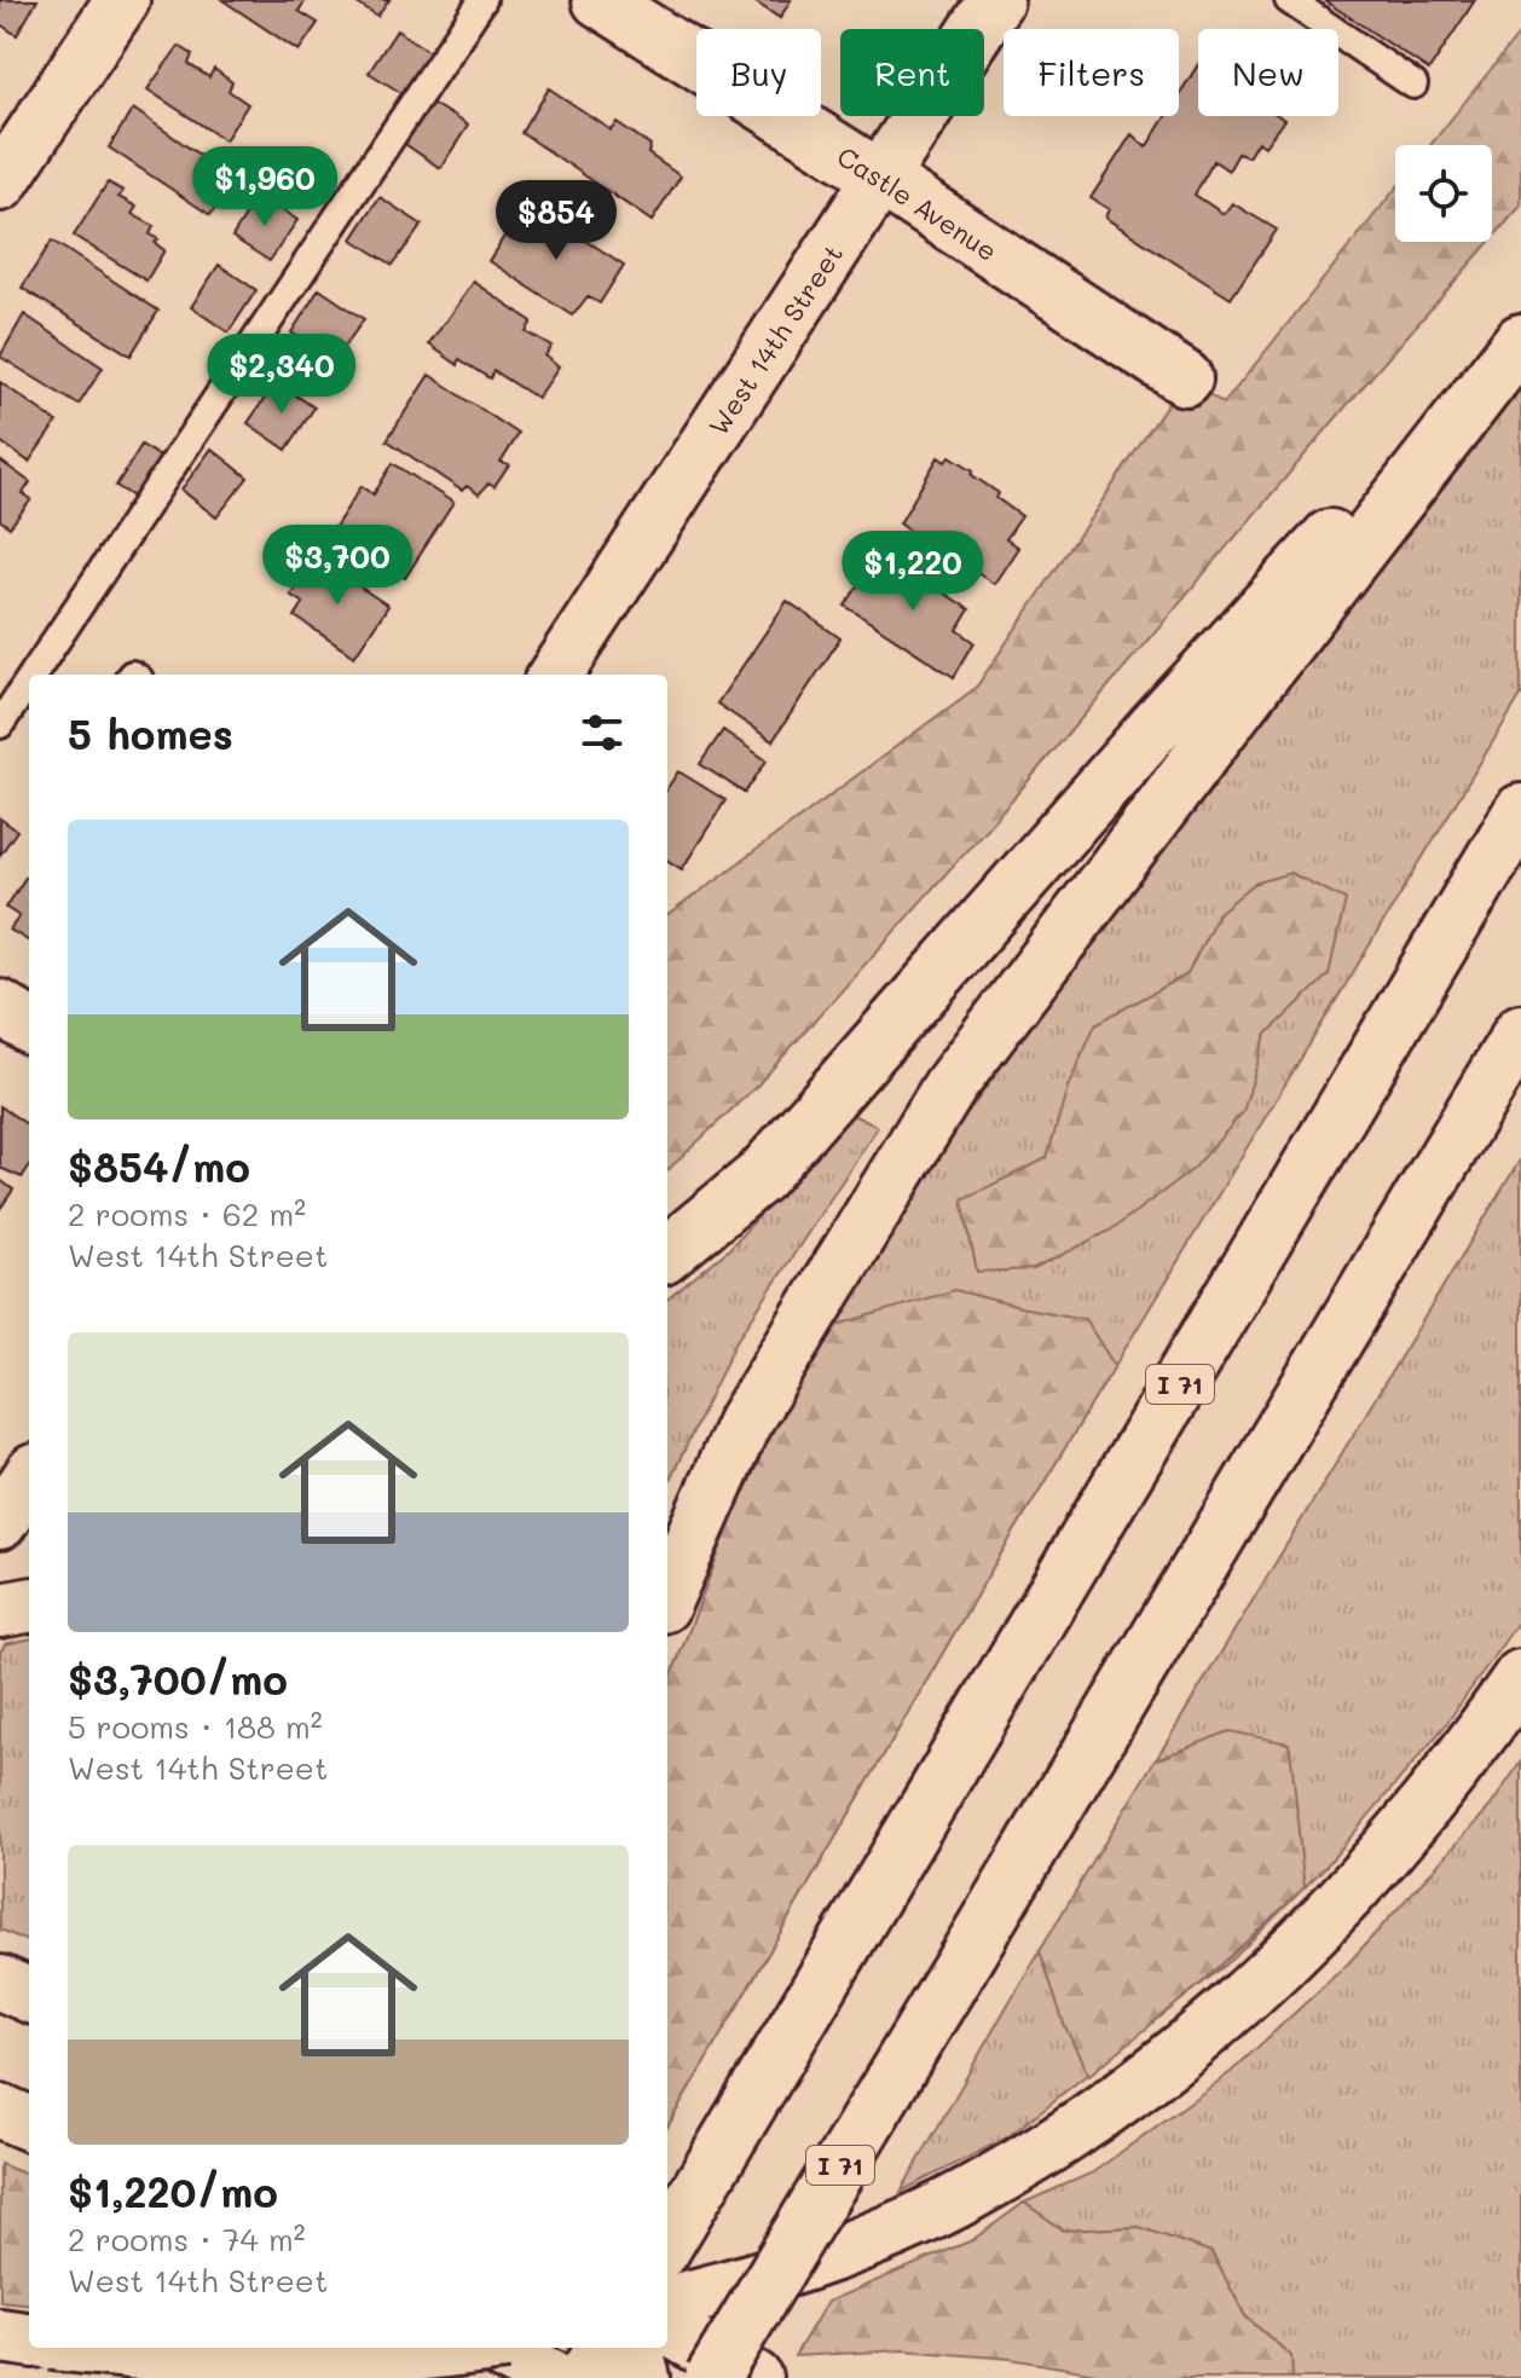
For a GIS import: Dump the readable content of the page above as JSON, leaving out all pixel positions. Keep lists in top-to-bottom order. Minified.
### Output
{"streets":{"main road":["Castle Avenue","West 14th Street","I 71"]},"crossings":[["Castle Avenue","West 14th Street"]],"page":{"chip":["Buy","Rent","Filters","New"],"price":["$1,960","$854","$2,340","$3,700","$1,220"],"heading":"5 homes","list":[{"name":"$854/mo","note":"2 rooms · 62 m² · West 14th Street"},{"name":"$3,700/mo","note":"5 rooms · 188 m² · West 14th Street"},{"name":"$1,220/mo","note":"2 rooms · 74 m² · West 14th Street"}]}}
